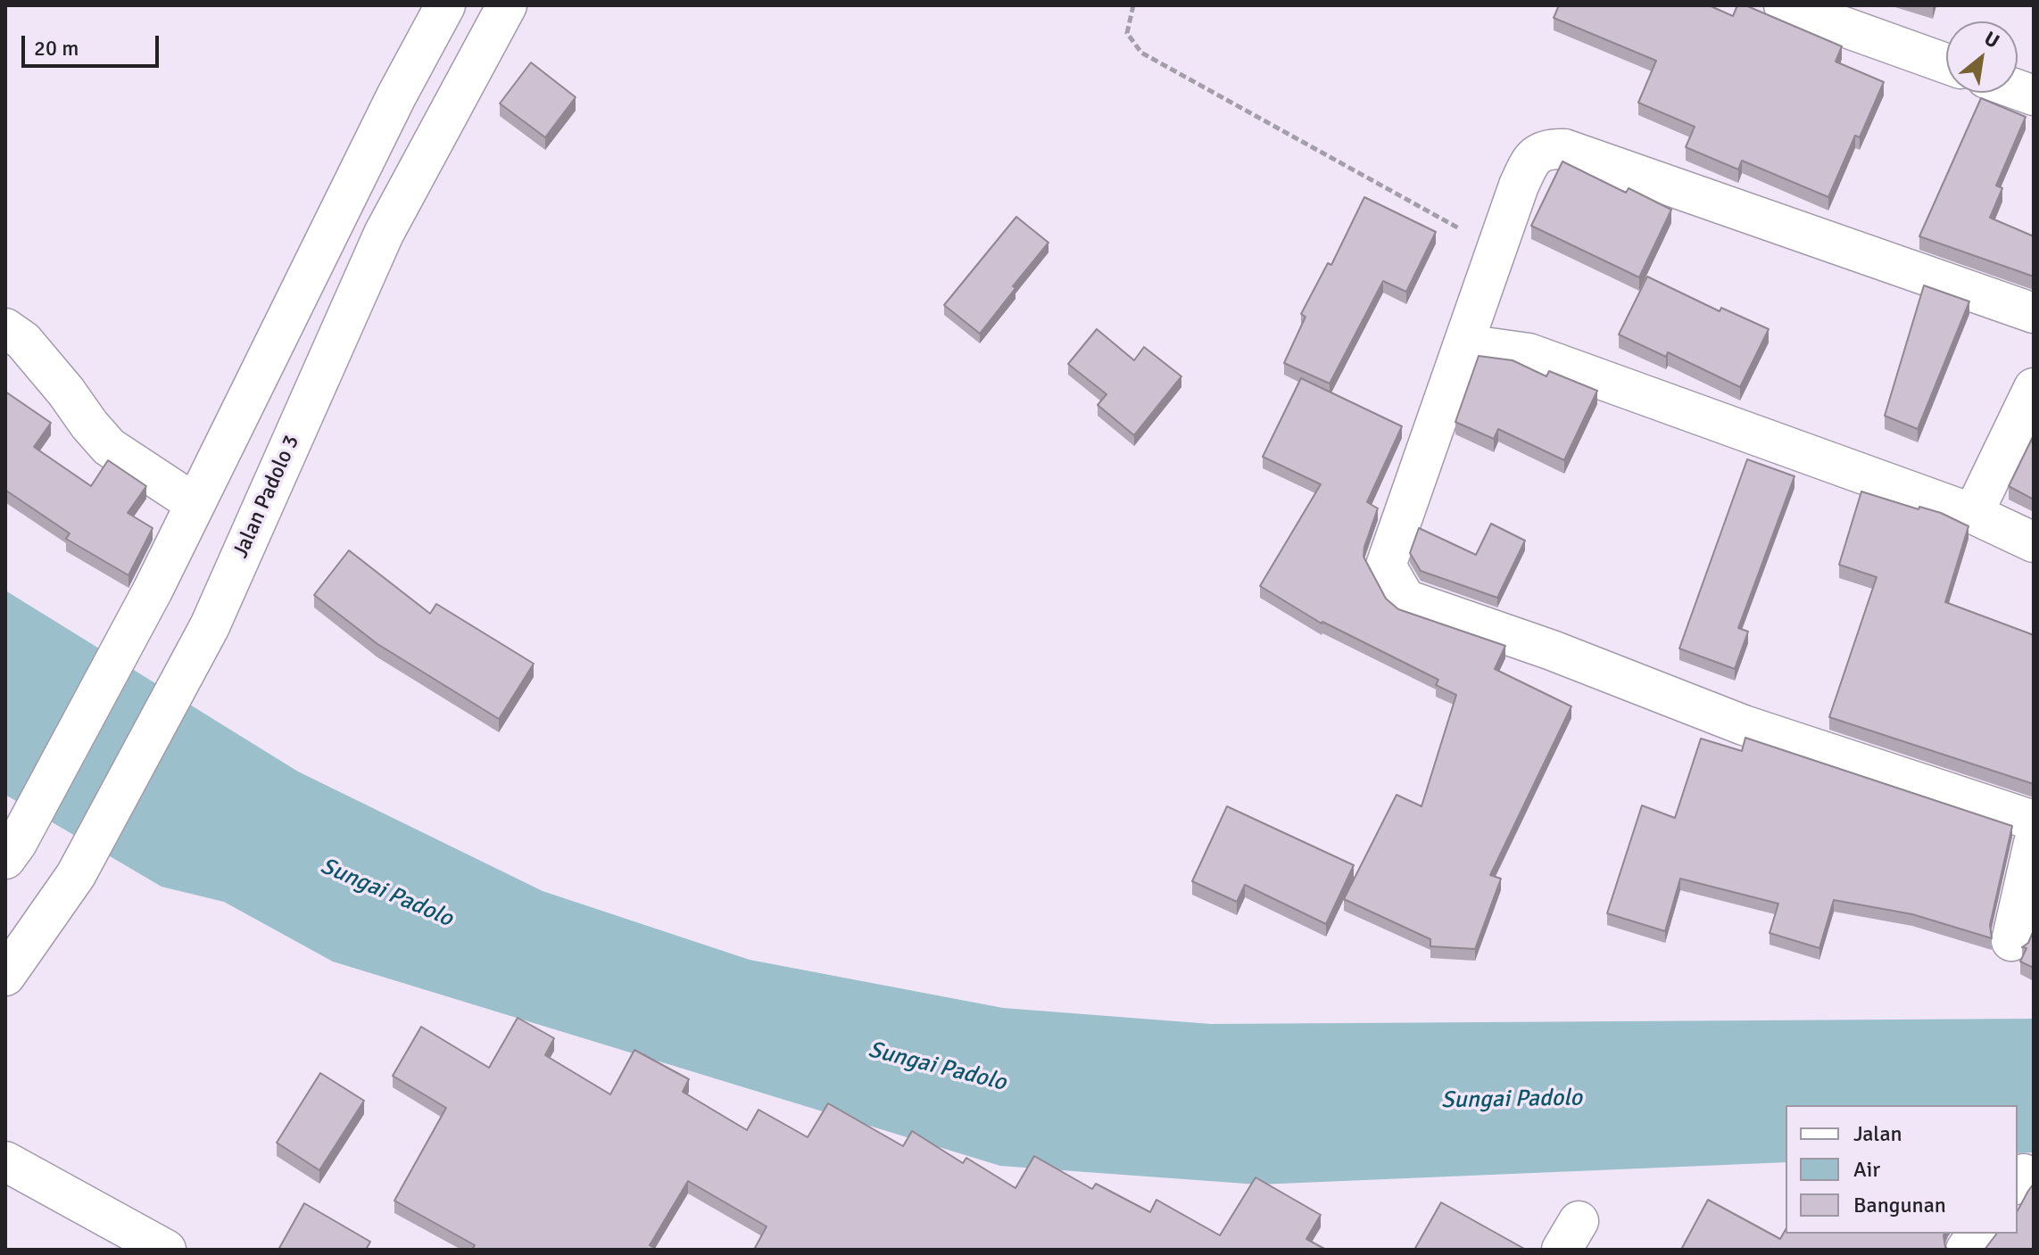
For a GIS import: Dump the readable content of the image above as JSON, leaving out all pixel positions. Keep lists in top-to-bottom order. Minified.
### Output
{"streets":{"street":["Jalan Padolo 3"]},"water":["Sungai Padolo"],"legend":["Jalan","Air","Bangunan"],"scale_bar":"20 m","north":"top right"}
